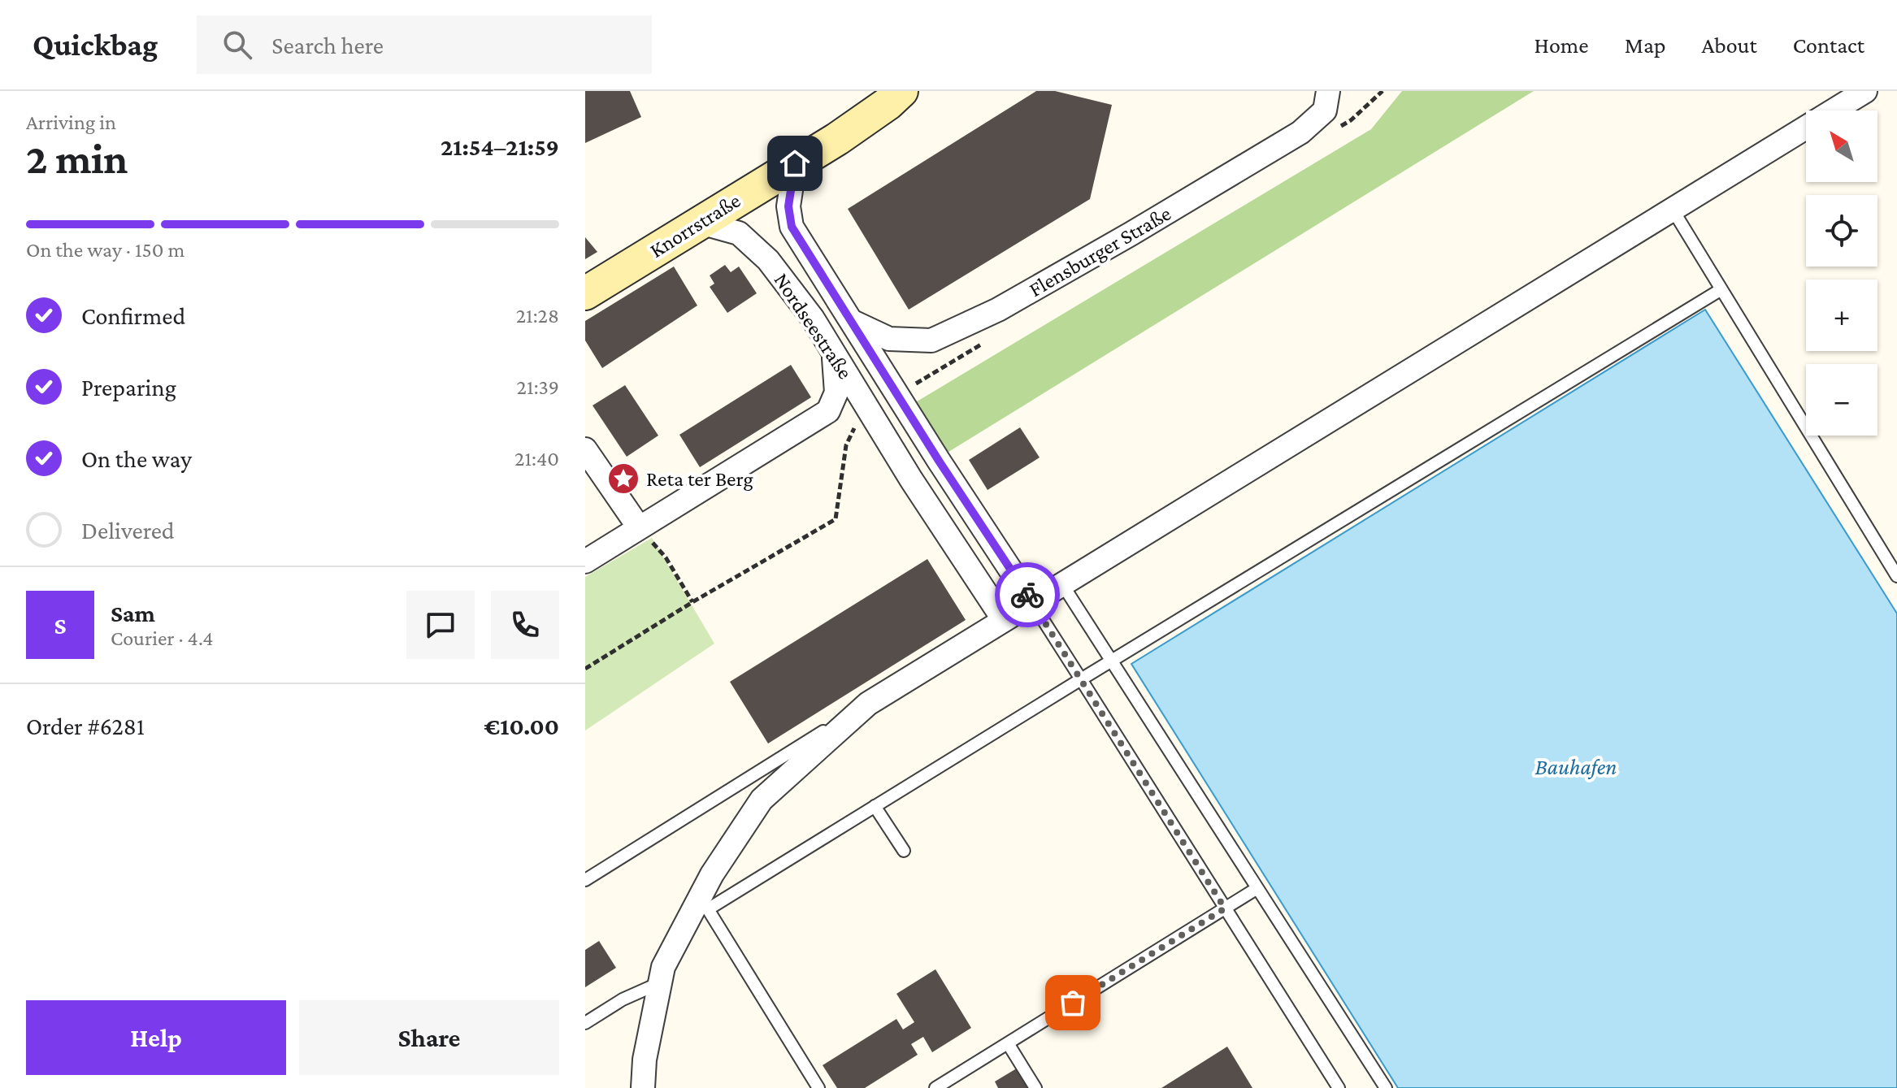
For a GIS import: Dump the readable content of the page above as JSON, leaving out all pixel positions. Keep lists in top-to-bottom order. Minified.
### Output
{"streets":{"main road":["Knorrstraße"],"street":["Flensburger Straße","Nordseestraße"]},"crossings":[["Knorrstraße","Nordseestraße"],["Flensburger Straße","Nordseestraße"]],"water":["Bauhafen"],"places":{"place":["Reta ter Berg"]},"north":"top left","page":{"header":"Quickbag","search":"Search here","nav":["Home","Map","About","Contact"],"heading":["2 min","Arriving in","21:54–21:59"],"panel":["Sam","Courier · 4.4","Order #6281","€10.00"],"map_buttons":["+","−"],"bar":"On the way · 150 m","list":[["Confirmed","21:28"],["Preparing","21:39"],["On the way","21:40"],"Delivered"],"round":"S","buttons":["Help","Share"]}}
